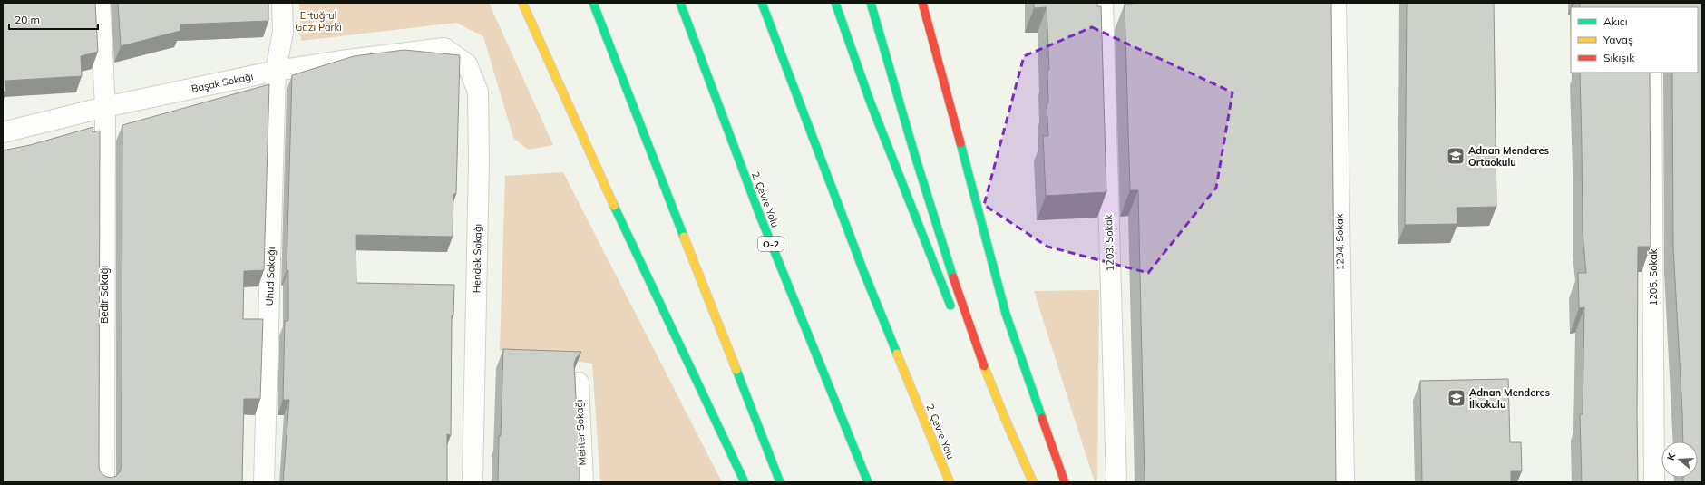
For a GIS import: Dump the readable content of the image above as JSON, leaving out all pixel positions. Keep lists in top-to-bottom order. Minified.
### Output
{"streets":{"highway":["2. Çevre Yolu","O-2"],"street":["Başak Sokağı","1204. Sokak","1203. Sokak","Hendek Sokağı","Uhud Sokağı","1205. Sokak","Bedir Sokağı","Mehter Sokağı"]},"crossings":[["Başak Sokağı","Hendek Sokağı"],["Başak Sokağı","Uhud Sokağı"],["Başak Sokağı","Bedir Sokağı"]],"parks":["Ertuğrul Gazi Parkı"],"places":{"school or university":["Adnan Menderes Ortaokulu","Adnan Menderes İlkokulu"]},"legend":["Akıcı","Yavaş","Sıkışık"],"scale_bar":"20 m","north":"left"}
